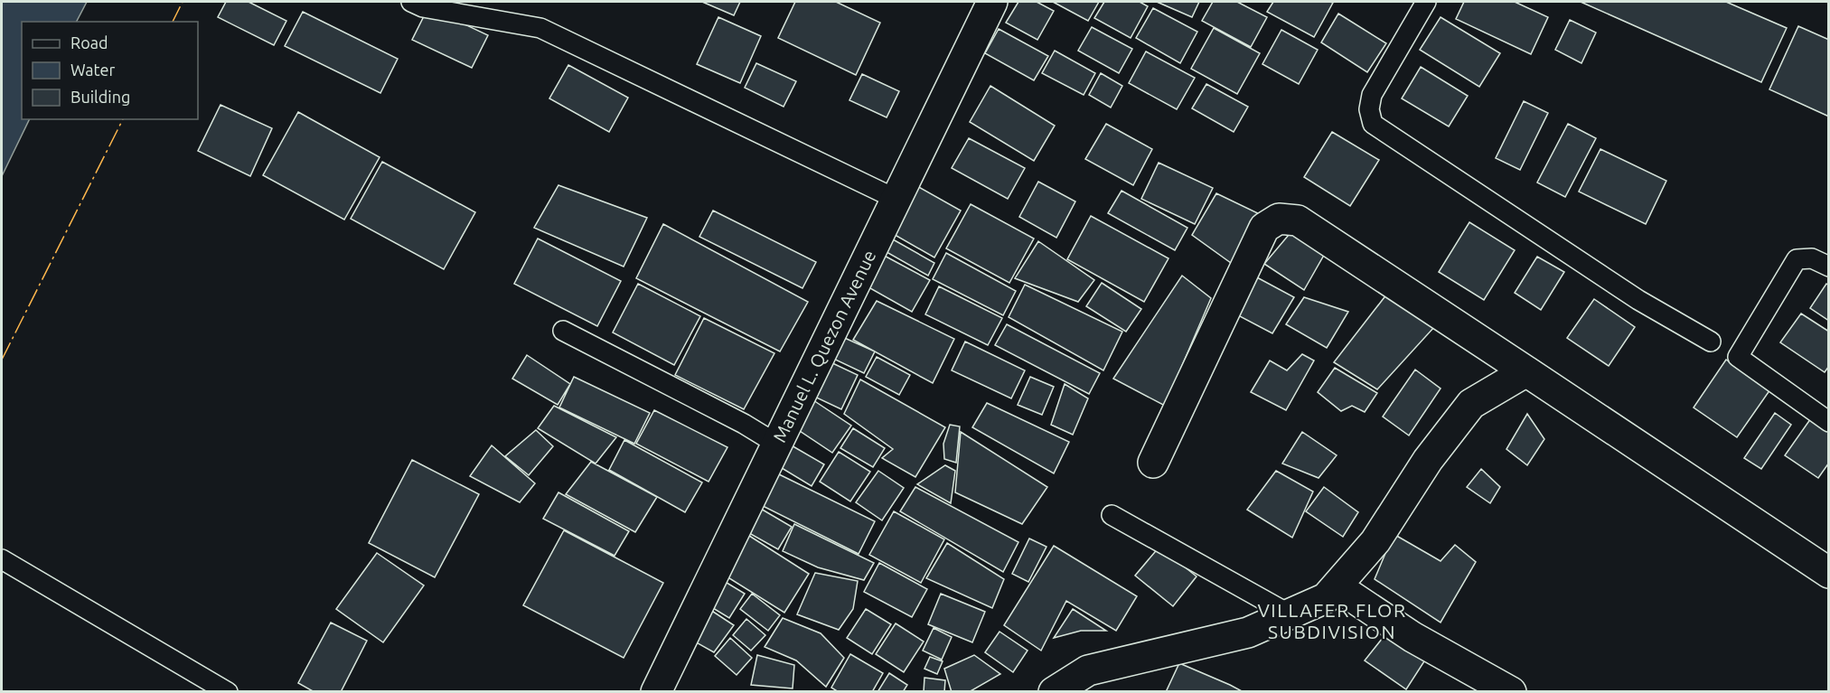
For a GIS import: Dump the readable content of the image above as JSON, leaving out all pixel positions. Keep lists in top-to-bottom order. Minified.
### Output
{"streets":{"street":["Manuel L. Quezon Avenue"]},"districts":["VILLAFER FLOR SUBDIVISION"],"legend":["Road","Water","Building"]}
